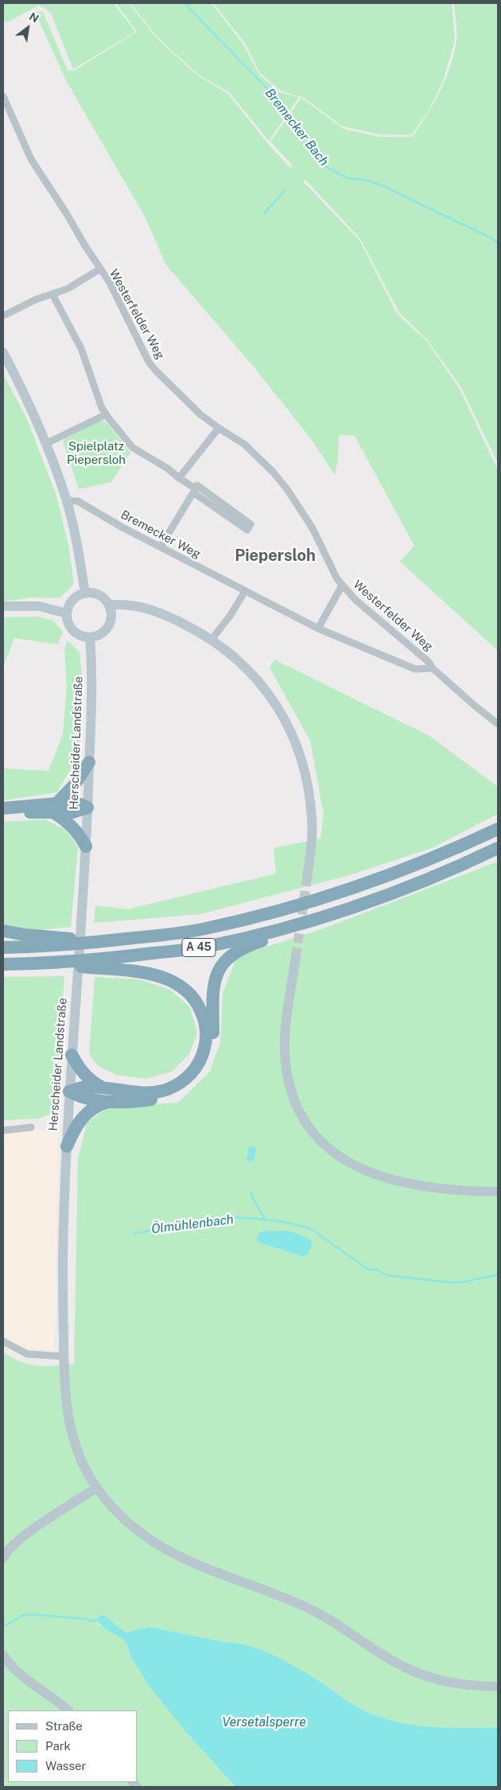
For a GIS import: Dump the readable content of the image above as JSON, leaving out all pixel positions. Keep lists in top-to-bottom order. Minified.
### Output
{"streets":{"highway":["A 45"],"main road":["Herscheider Landstraße"],"street":["Westerfelder Weg","Bremecker Weg"]},"crossings":[["Westerfelder Weg","Bremecker Weg"]],"districts":["Piepersloh"],"water":["Bremecker Bach","Ölmühlenbach","Versetalsperre"],"parks":["Spielplatz Piepersloh"],"legend":["Straße","Park","Wasser"],"north":"top right"}
